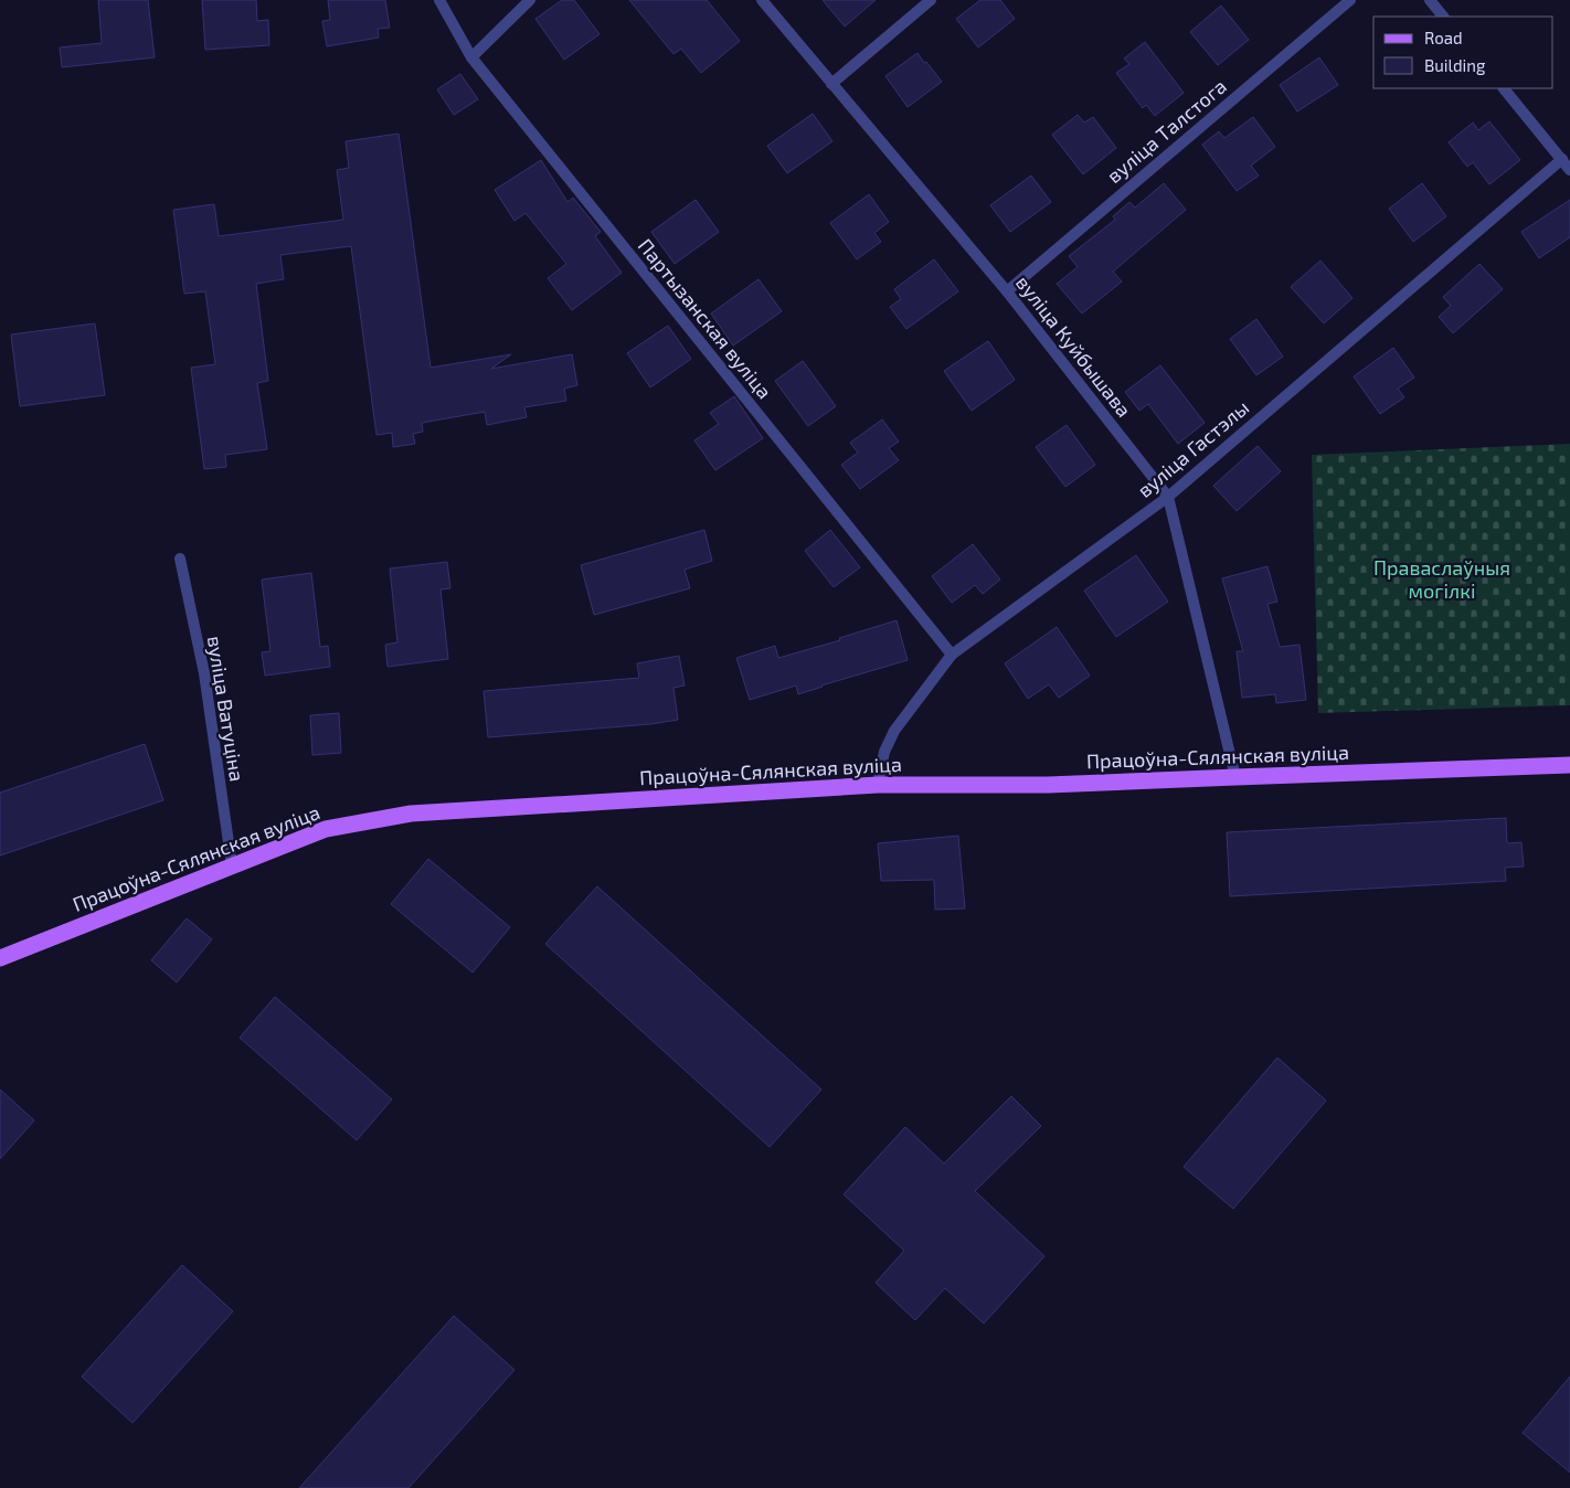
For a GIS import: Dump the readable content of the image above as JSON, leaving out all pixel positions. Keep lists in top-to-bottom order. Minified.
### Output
{"streets":{"main road":["Працоўна-Сялянская вуліца"],"street":["вуліца Талстога","Партызанская вуліца","вуліца Куйбышава","вуліца Гастэлы","вуліца Ватуціна"]},"crossings":[["вуліца Талстога","вуліца Куйбышава"],["Партызанская вуліца","вуліца Гастэлы"],["вуліца Куйбышава","вуліца Гастэлы"],["вуліца Куйбышава","Працоўна-Сялянская вуліца"],["вуліца Гастэлы","Працоўна-Сялянская вуліца"],["вуліца Ватуціна","Працоўна-Сялянская вуліца"]],"parks":["Праваслаўныя могілкі"],"legend":["Road","Building"]}
